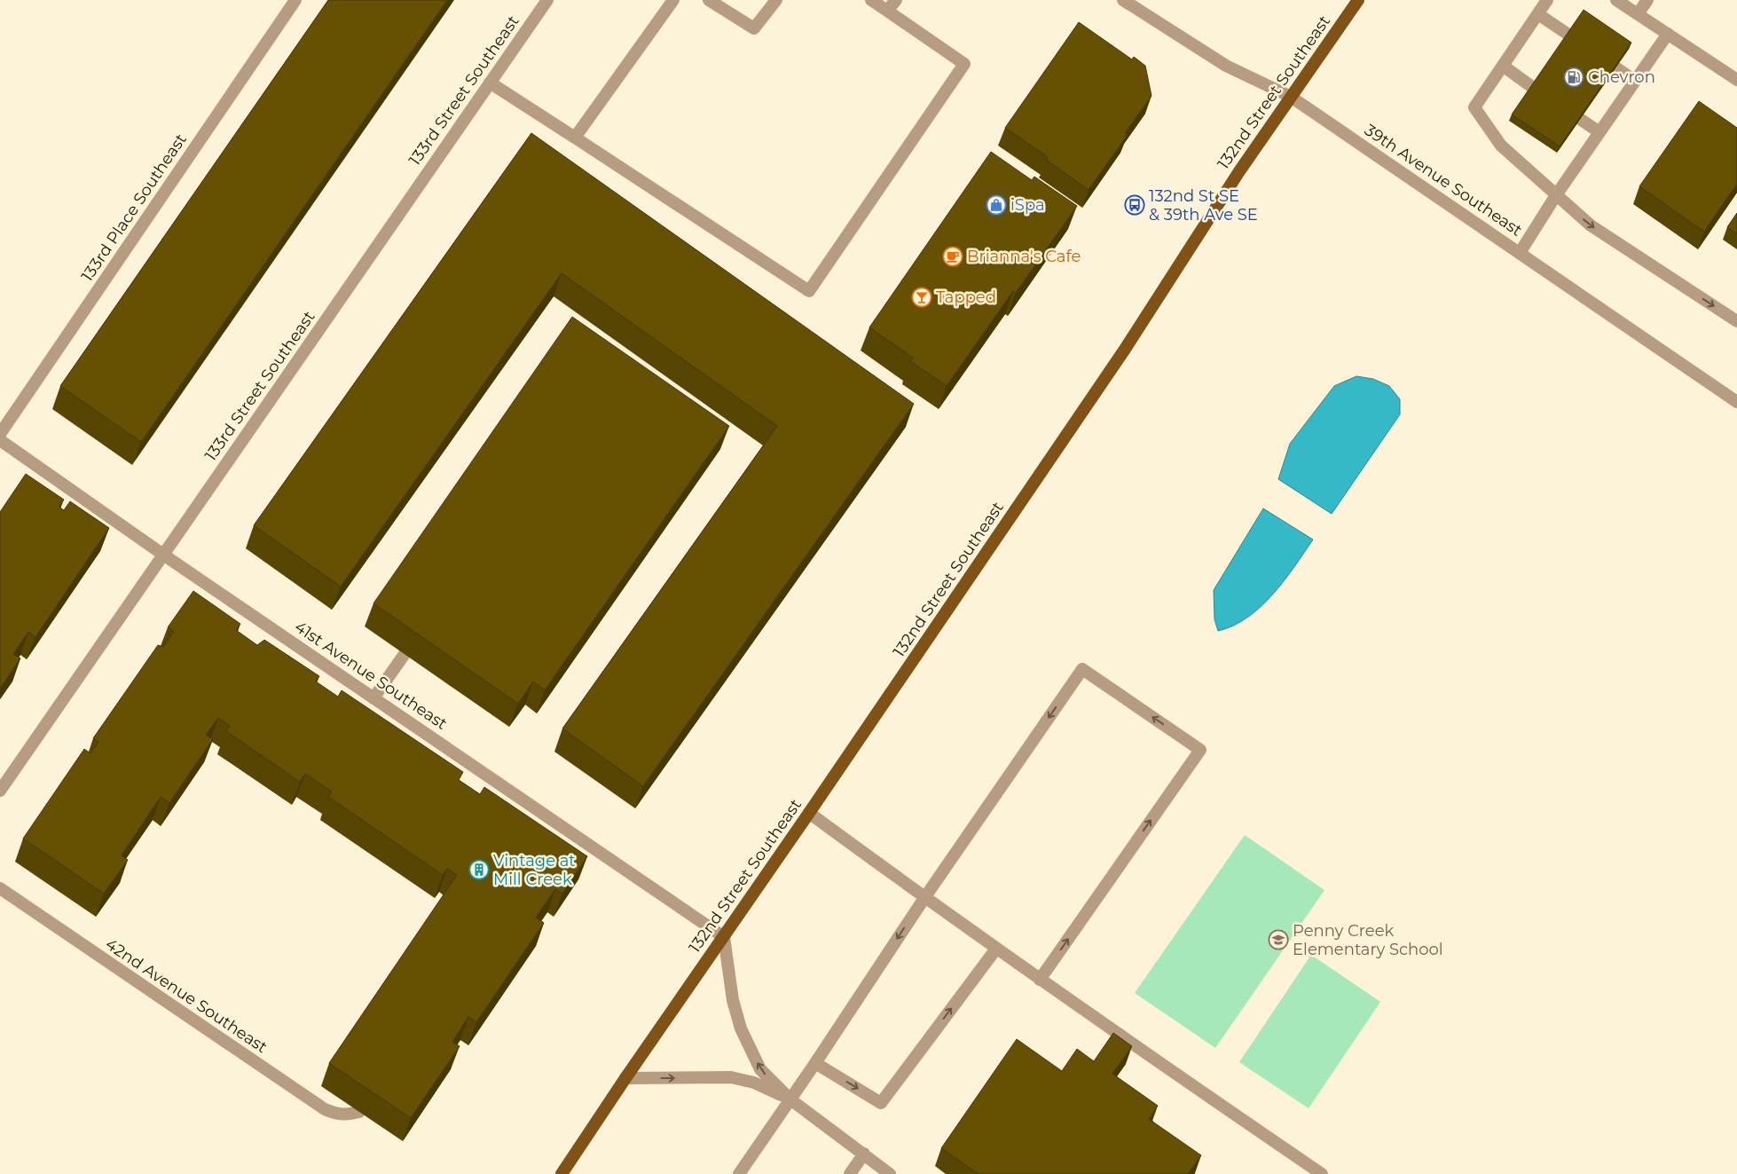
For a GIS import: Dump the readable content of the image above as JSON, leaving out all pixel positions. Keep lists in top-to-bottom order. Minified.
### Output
{"streets":{"main road":["132nd Street Southeast"],"street":["133rd Street Southeast","39th Avenue Southeast","133rd Place Southeast","41st Avenue Southeast","42nd Avenue Southeast"]},"crossings":[["133rd Street Southeast","41st Avenue Southeast"],["132nd Street Southeast","39th Avenue Southeast"],["132nd Street Southeast","41st Avenue Southeast"]],"places":{"fuel station":["Chevron"],"shop":["iSpa"],"bus stop":["132nd St SE & 39th Ave SE"],"cafe":["Brianna's Cafe"],"bar":["Tapped"],"building":["Vintage at Mill Creek"],"school or university":["Penny Creek Elementary School"]}}
